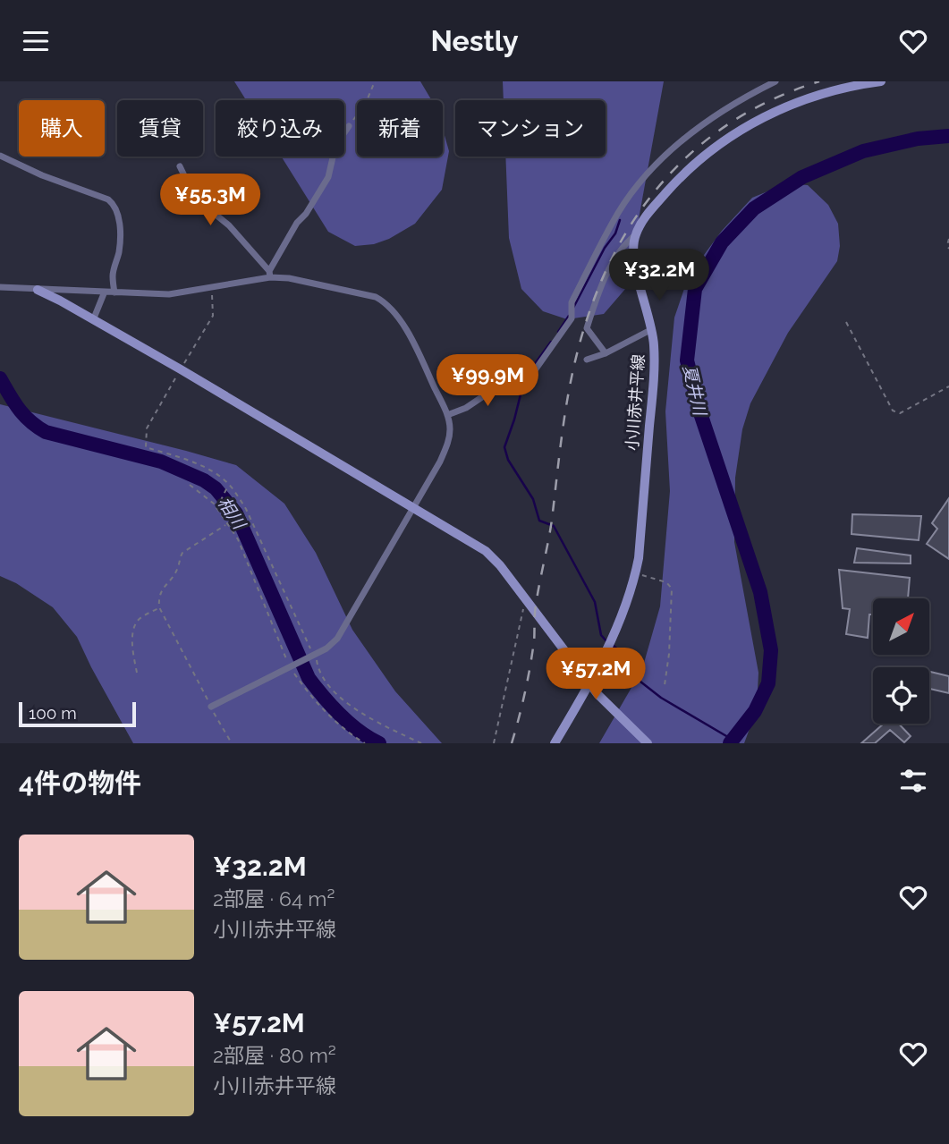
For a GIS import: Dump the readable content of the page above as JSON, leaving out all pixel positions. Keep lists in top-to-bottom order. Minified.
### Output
{"streets":{"main road":["小川赤井平線"]},"water":["夏井川","相川"],"scale_bar":"100 m","north":"top right","page":{"header":"Nestly","chip":["購入","賃貸","絞り込み","新着","マンション"],"price":["¥55.3M","¥32.2M","¥99.9M","¥57.2M"],"scale":"100 m","heading":"4件の物件","list":[{"name":"¥32.2M","note":"2部屋 · 64 m² · 小川赤井平線"},{"name":"¥57.2M","note":"2部屋 · 80 m² · 小川赤井平線"}]}}
